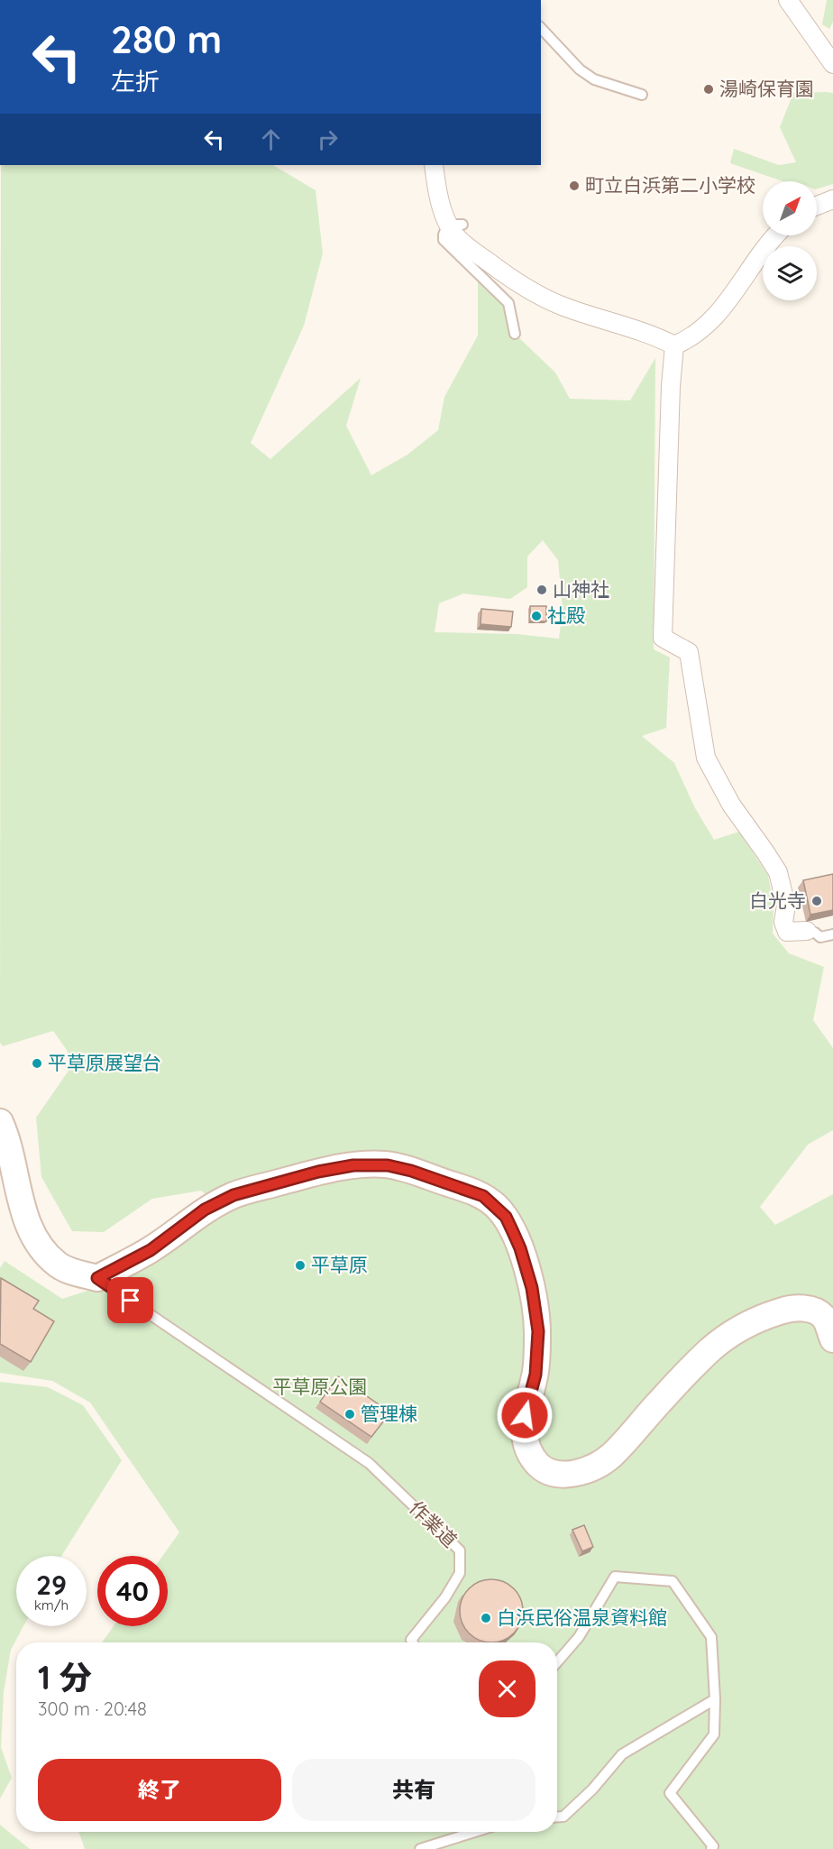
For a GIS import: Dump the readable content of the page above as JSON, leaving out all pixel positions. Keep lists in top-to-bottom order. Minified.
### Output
{"streets":{"lane":["作業道"]},"parks":["平草原公園"],"places":["湯崎保育園","町立白浜第二小学校","山神社","社殿","白光寺","平草原展望台","平草原","管理棟","白浜民俗温泉資料館"],"north":"top right","page":{"turn":["280 m","左折"],"speed":"29 km/h","limit":"40","heading":["1 分","300 m · 20:48"],"buttons":["終了","共有"]}}
